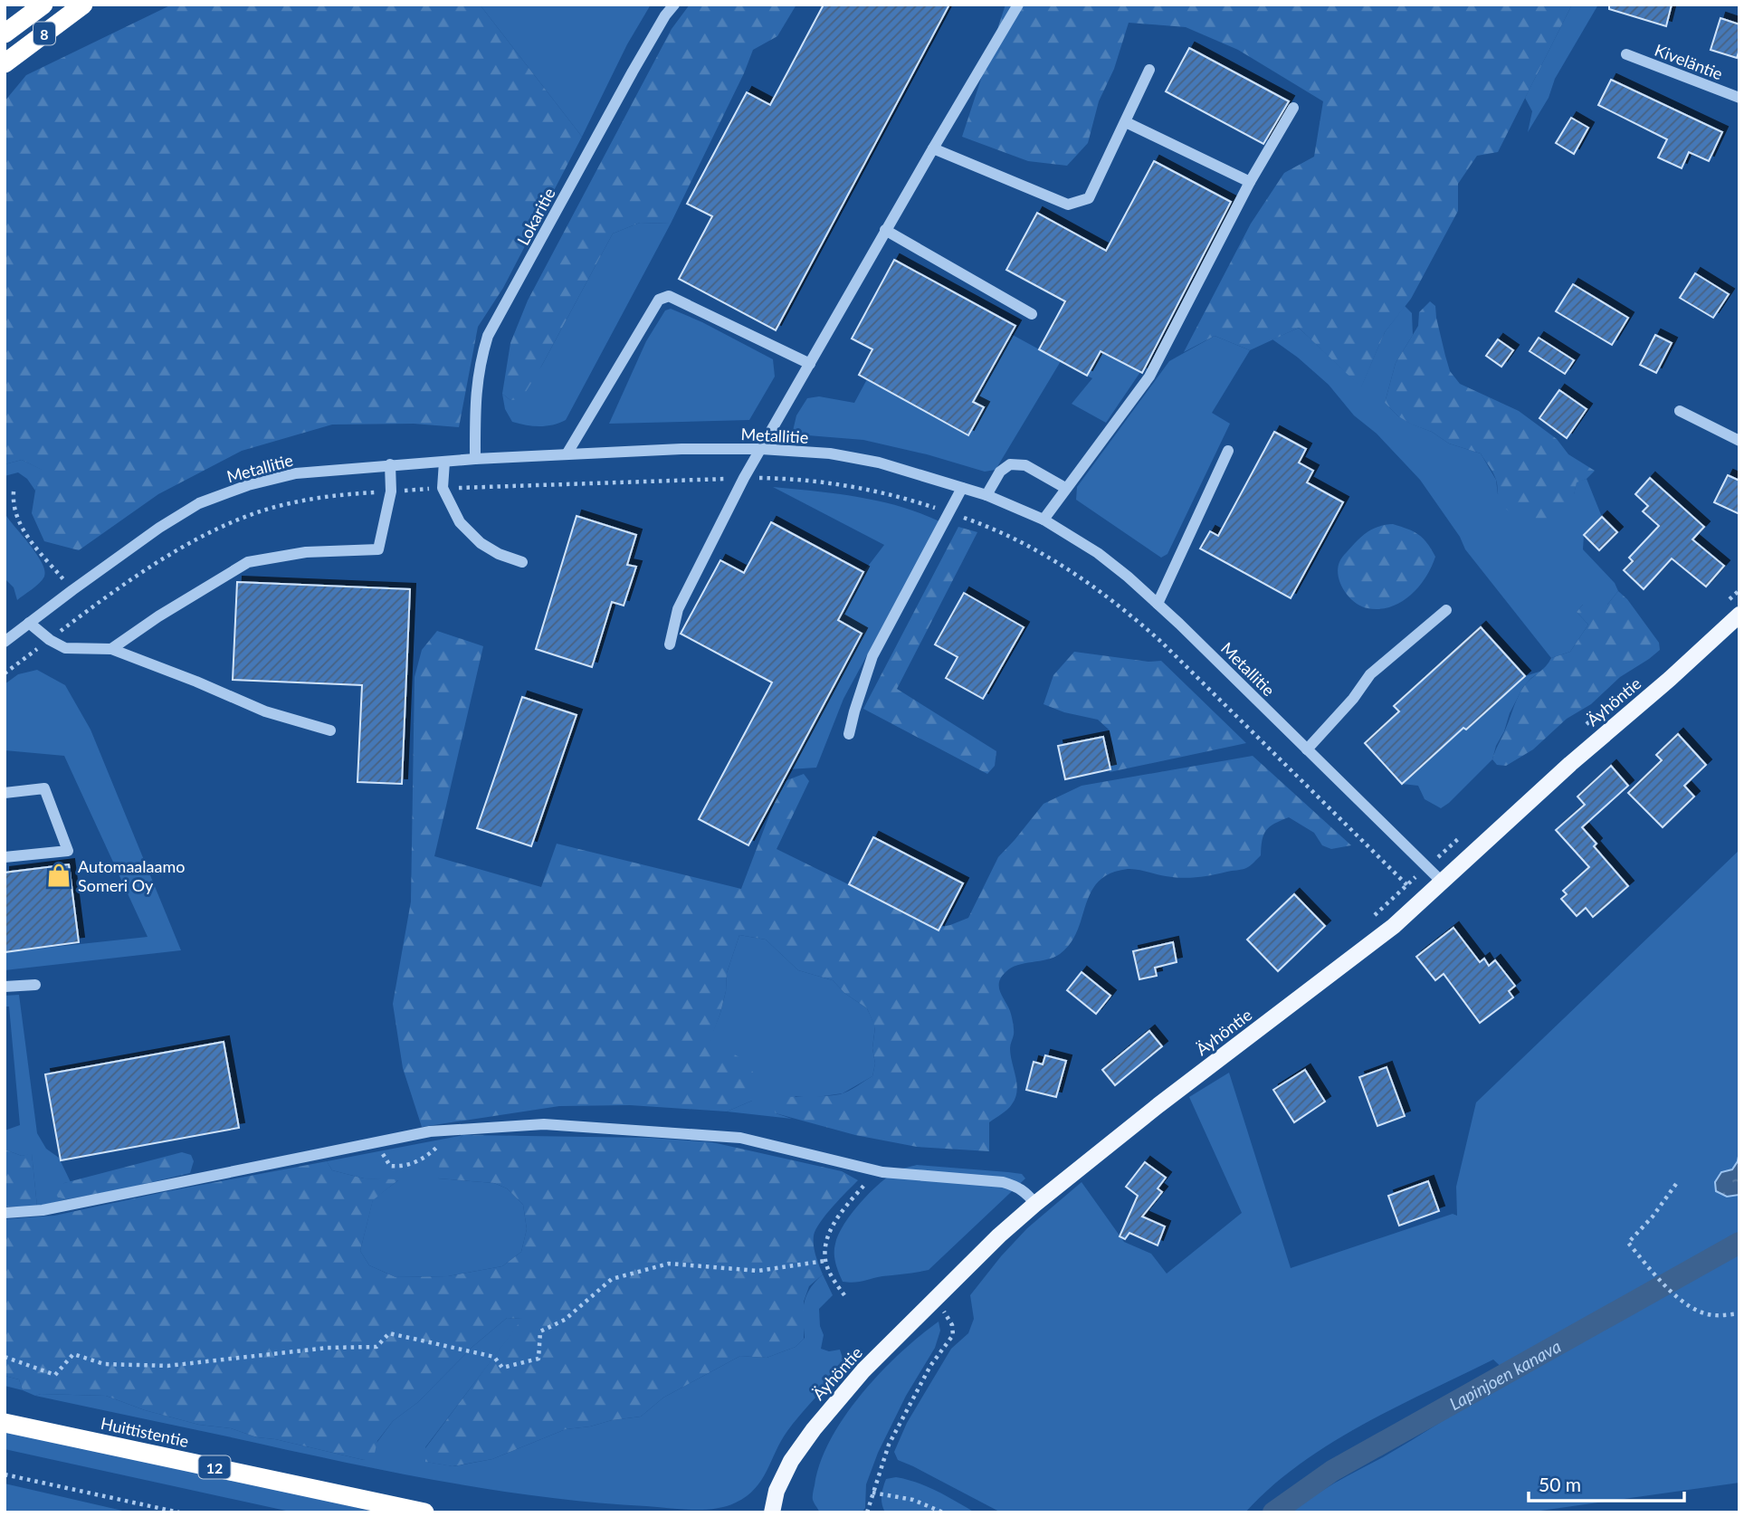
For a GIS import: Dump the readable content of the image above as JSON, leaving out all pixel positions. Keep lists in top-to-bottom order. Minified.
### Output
{"streets":{"highway":["8","Huittistentie","12"],"main road":["Äyhöntie"],"street":["Kiveläntie","Lokaritie","Metallitie"]},"crossings":[["Lokaritie","Metallitie"],["Metallitie","Äyhöntie"]],"water":["Lapinjoen kanava"],"places":{"shop":["Automaalaamo Someri Oy"]},"scale_bar":"50 m"}
